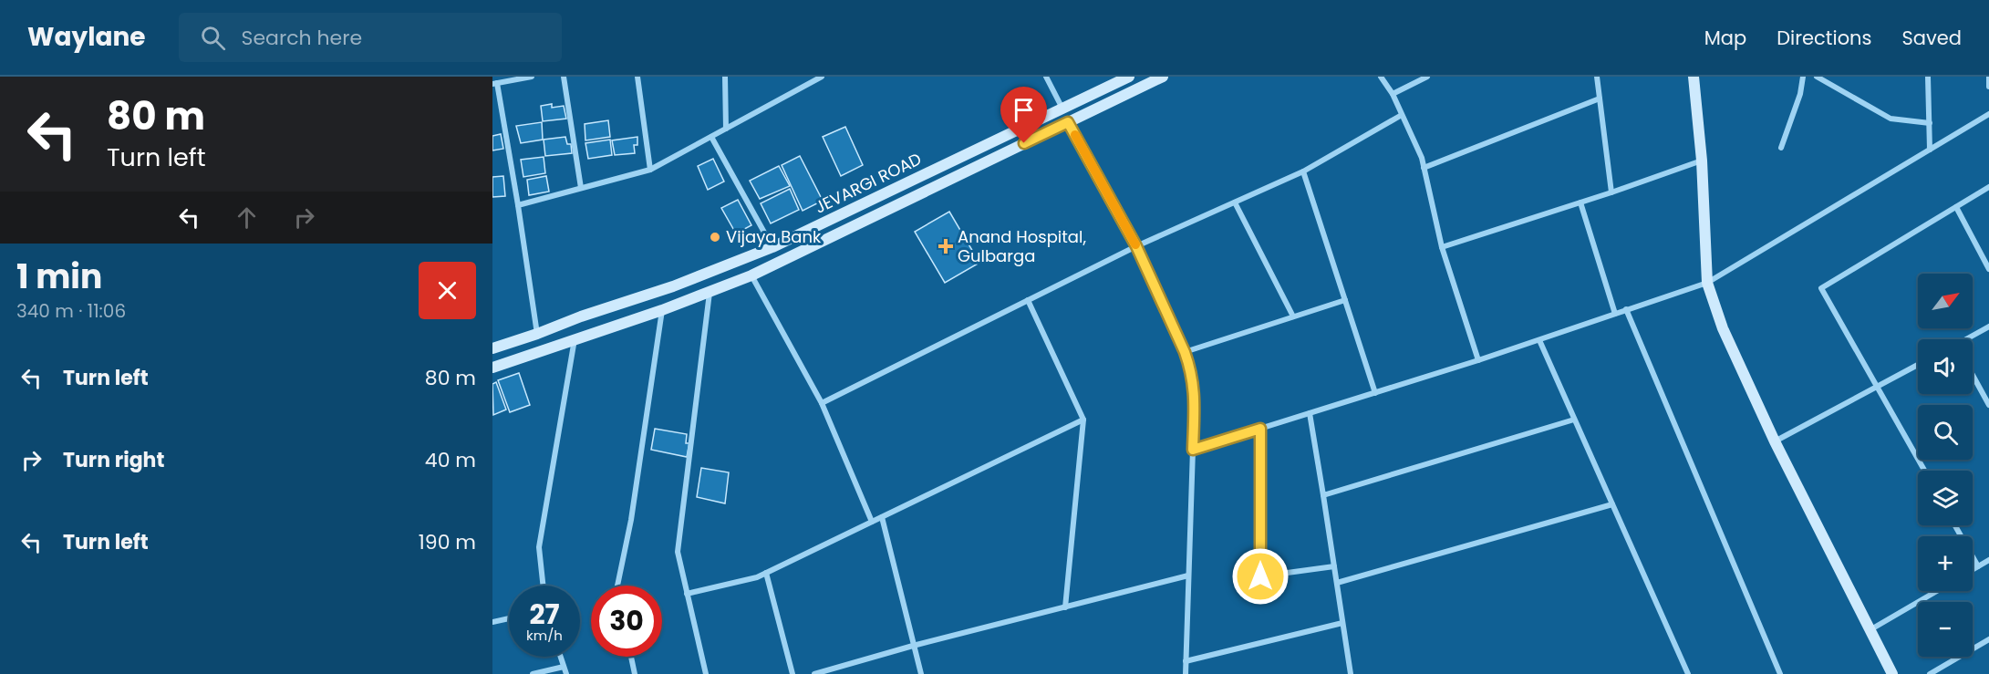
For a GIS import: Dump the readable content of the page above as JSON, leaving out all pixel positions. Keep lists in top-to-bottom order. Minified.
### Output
{"streets":{"main road":["JEVARGI ROAD"]},"places":{"other":["Vijaya Bank"],"health":["Anand Hospital, Gulbarga"]},"north":"top right","page":{"header":"Waylane","search":"Search here","nav":["Map","Directions","Saved"],"turn":["80 m","Turn left"],"heading":["1 min","340 m · 11:06"],"map_buttons":["+","−"],"list":[{"name":"Turn left","value":"80 m"},{"name":"Turn right","value":"40 m"},{"name":"Turn left","value":"190 m"}],"speed":"27 km/h","limit":"30"}}
